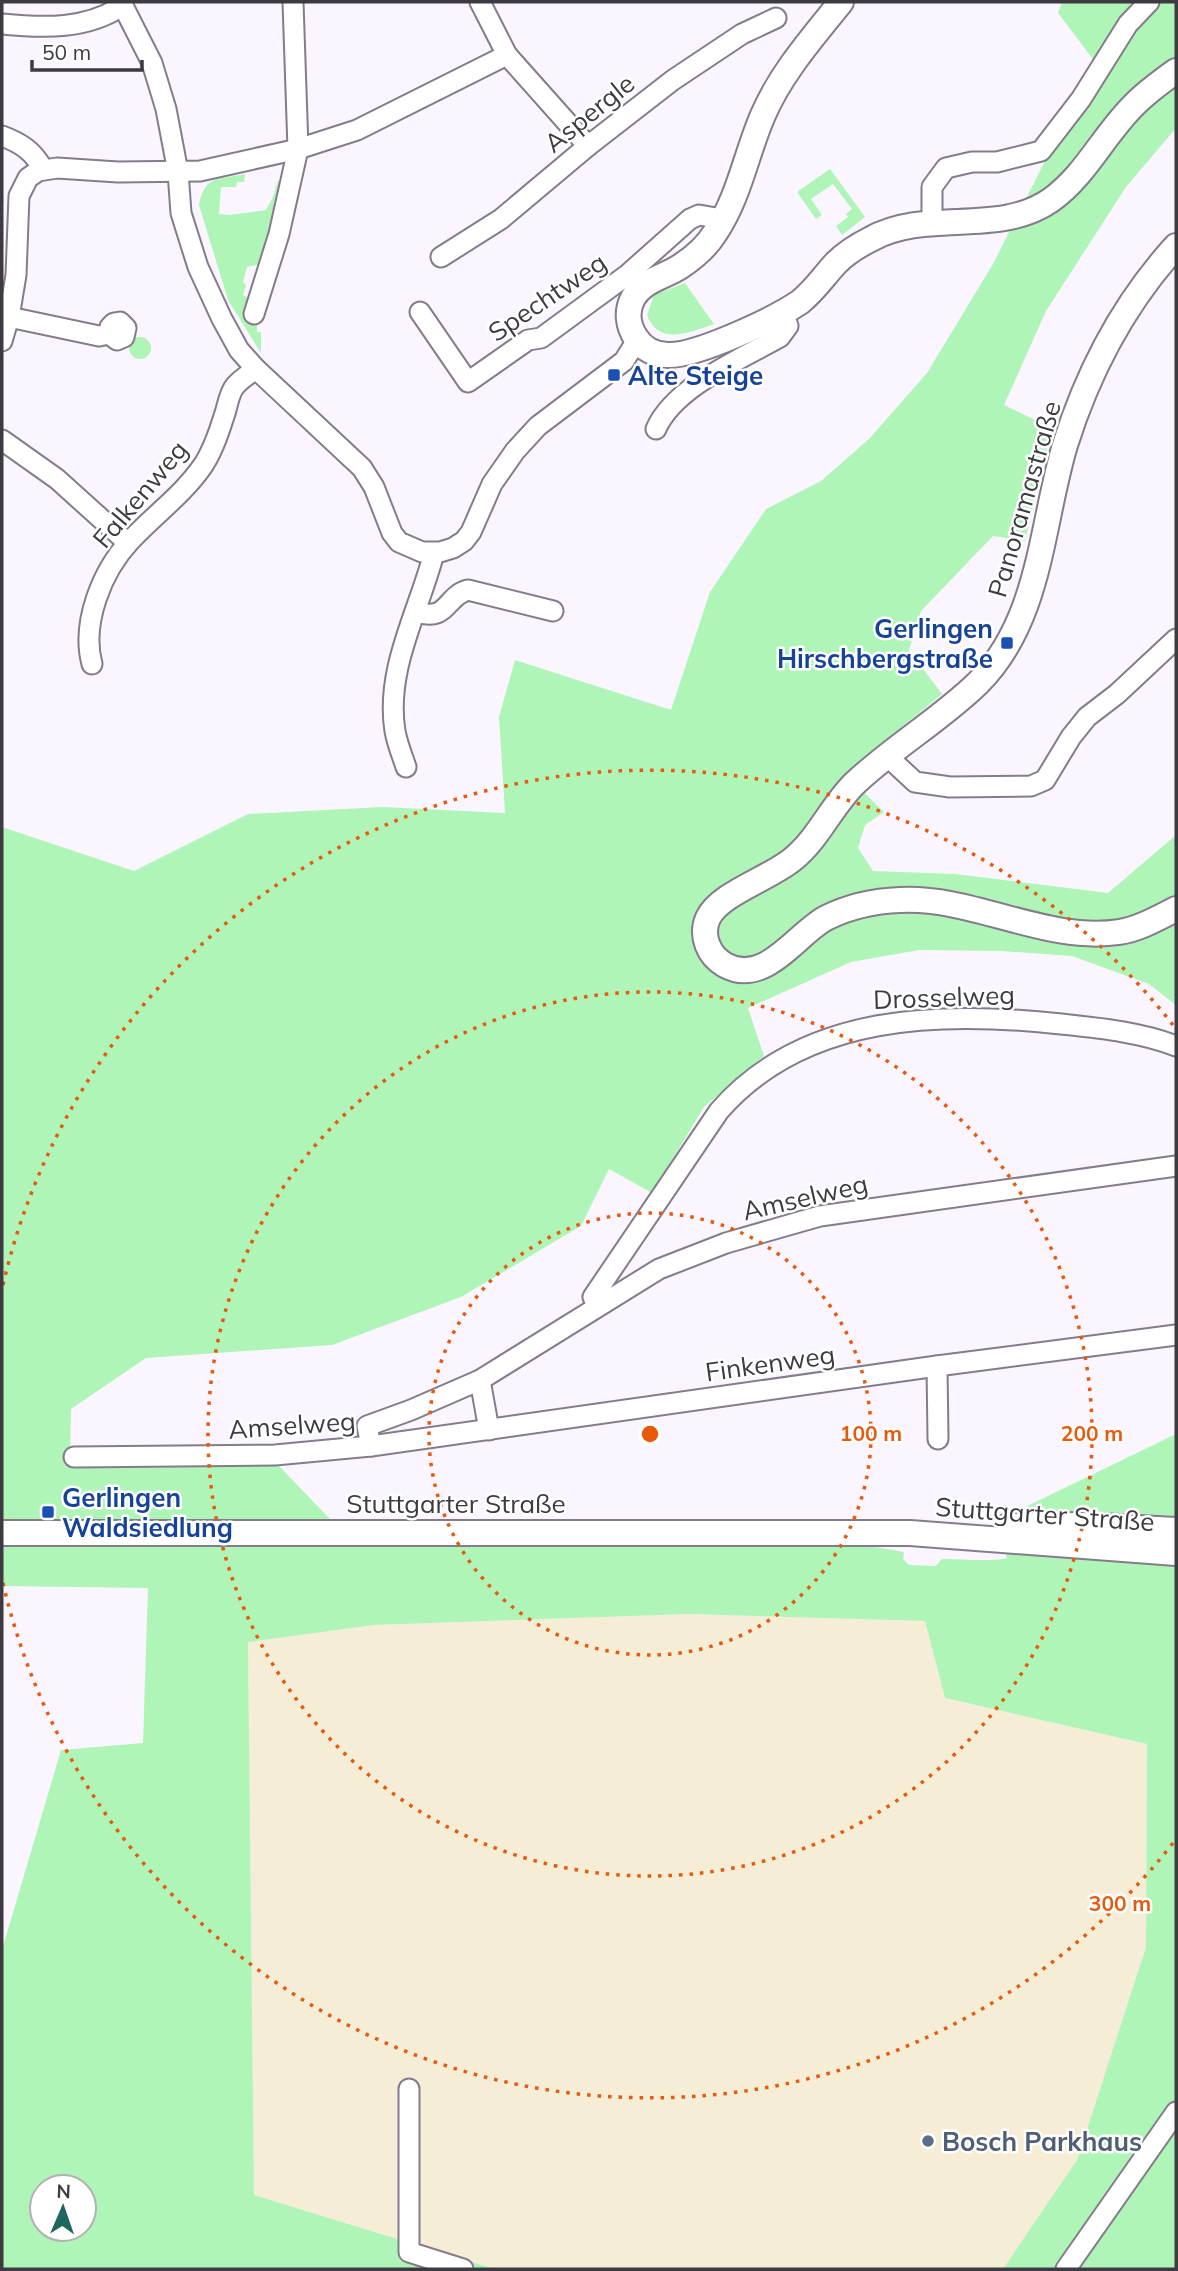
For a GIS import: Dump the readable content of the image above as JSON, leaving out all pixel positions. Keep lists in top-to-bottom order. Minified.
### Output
{"streets":{"main road":["Panoramastraße","Stuttgarter Straße"],"street":["Aspergle","Spechtweg","Falkenweg","Drosselweg","Amselweg","Finkenweg"]},"crossings":[["Drosselweg","Amselweg"],["Amselweg","Finkenweg"]],"places":{"transit":["Alte Steige","Gerlingen Hirschbergstraße","Gerlingen Waldsiedlung"],"other":["Bosch Parkhaus"]},"scale_bar":"50 m","north":"top","rings":["100 m","200 m","300 m"]}
